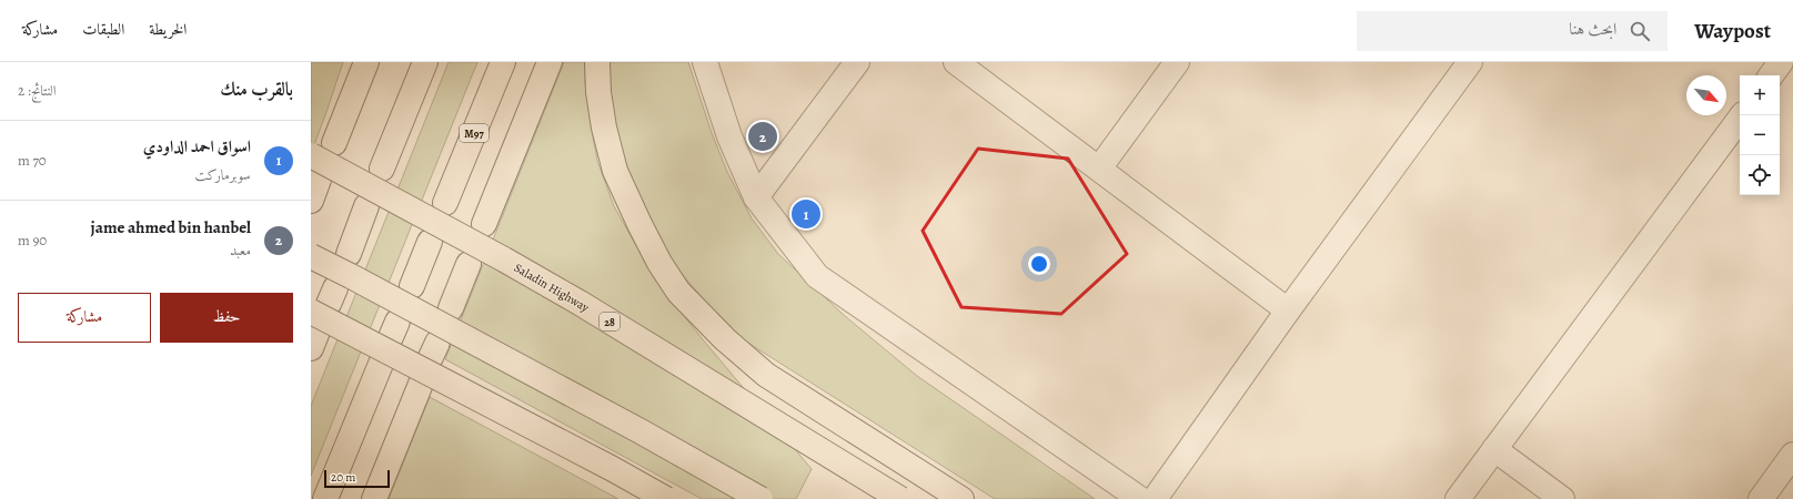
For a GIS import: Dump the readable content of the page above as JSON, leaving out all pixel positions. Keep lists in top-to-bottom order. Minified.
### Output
{"streets":{"highway":["M97","Saladin Highway","28"]},"scale_bar":"20 m","north":"bottom right","page":{"header":"Waypost","search":"ابحث هنا","nav":["الخريطة","الطبقات","مشاركة"],"heading":["بالقرب منك","النتائج: 2"],"map_buttons":["+","−"],"pins":["2","1"],"list":[{"mark":"1","name":"اسواق احمد الداودي","note":"سوبرماركت","value":"70 m"},{"mark":"2","name":"jame ahmed bin hanbel","note":"معبد","value":"90 m"}],"buttons":["حفظ","مشاركة"],"scale":"20 m"}}
